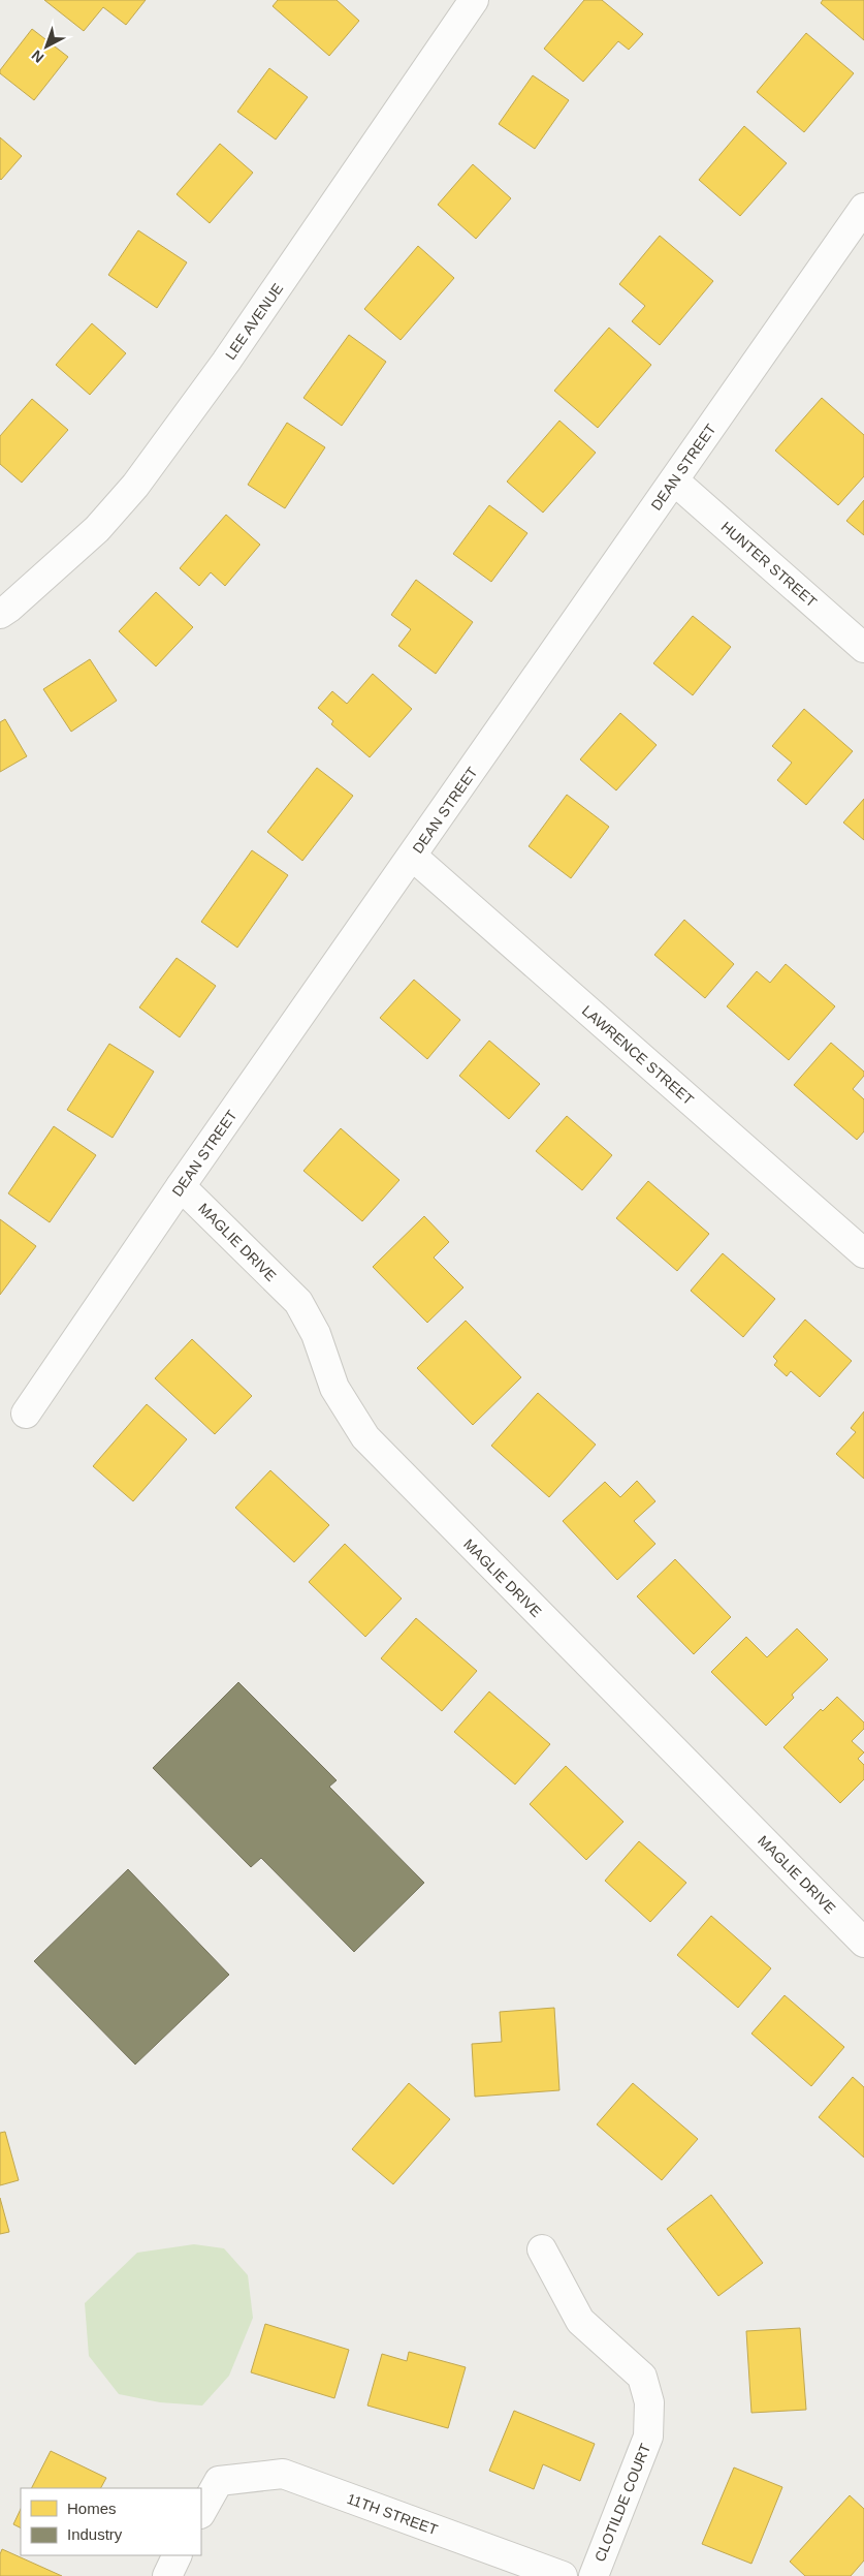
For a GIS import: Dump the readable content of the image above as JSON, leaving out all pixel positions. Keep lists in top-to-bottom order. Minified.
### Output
{"streets":{"street":["LEE AVENUE","DEAN STREET","HUNTER STREET","LAWRENCE STREET","MAGLIE DRIVE","CLOTILDE COURT","11TH STREET"]},"crossings":[["DEAN STREET","HUNTER STREET"],["DEAN STREET","LAWRENCE STREET"],["DEAN STREET","MAGLIE DRIVE"]],"legend":["Homes","Industry"],"north":"bottom left"}
